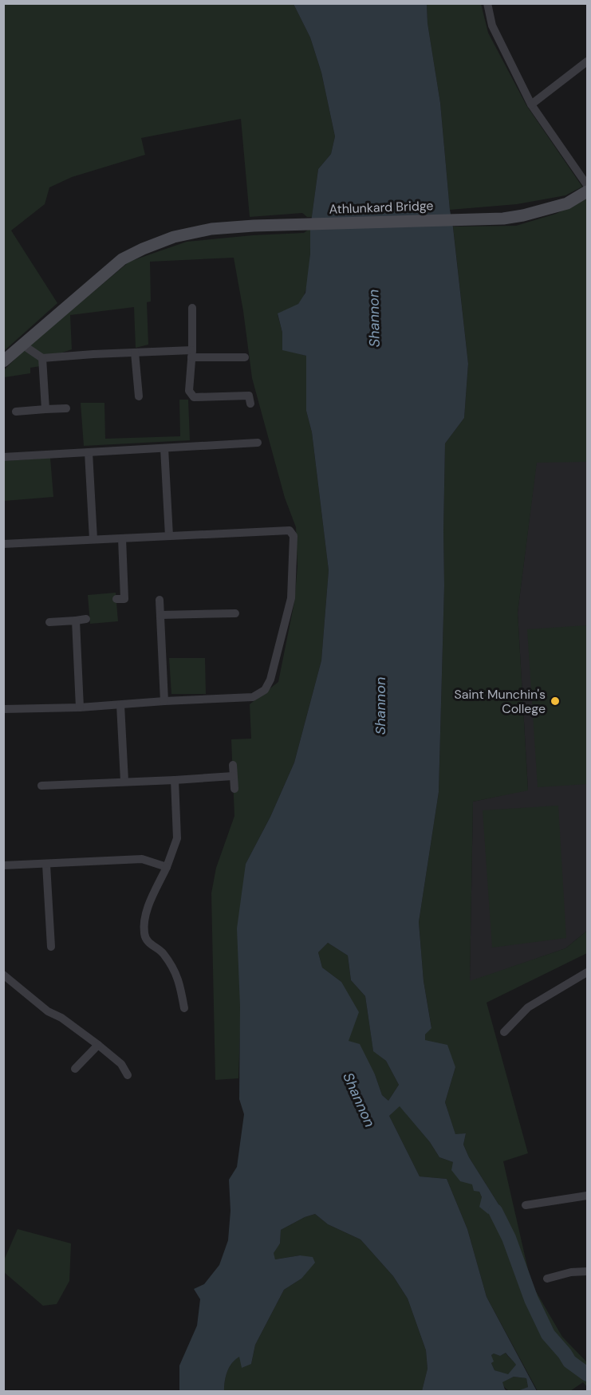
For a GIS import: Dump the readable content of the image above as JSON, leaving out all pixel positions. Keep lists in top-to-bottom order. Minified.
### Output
{"streets":{"main road":["Athlunkard Bridge"]},"water":["Shannon"],"places":["Saint Munchin's College"]}
